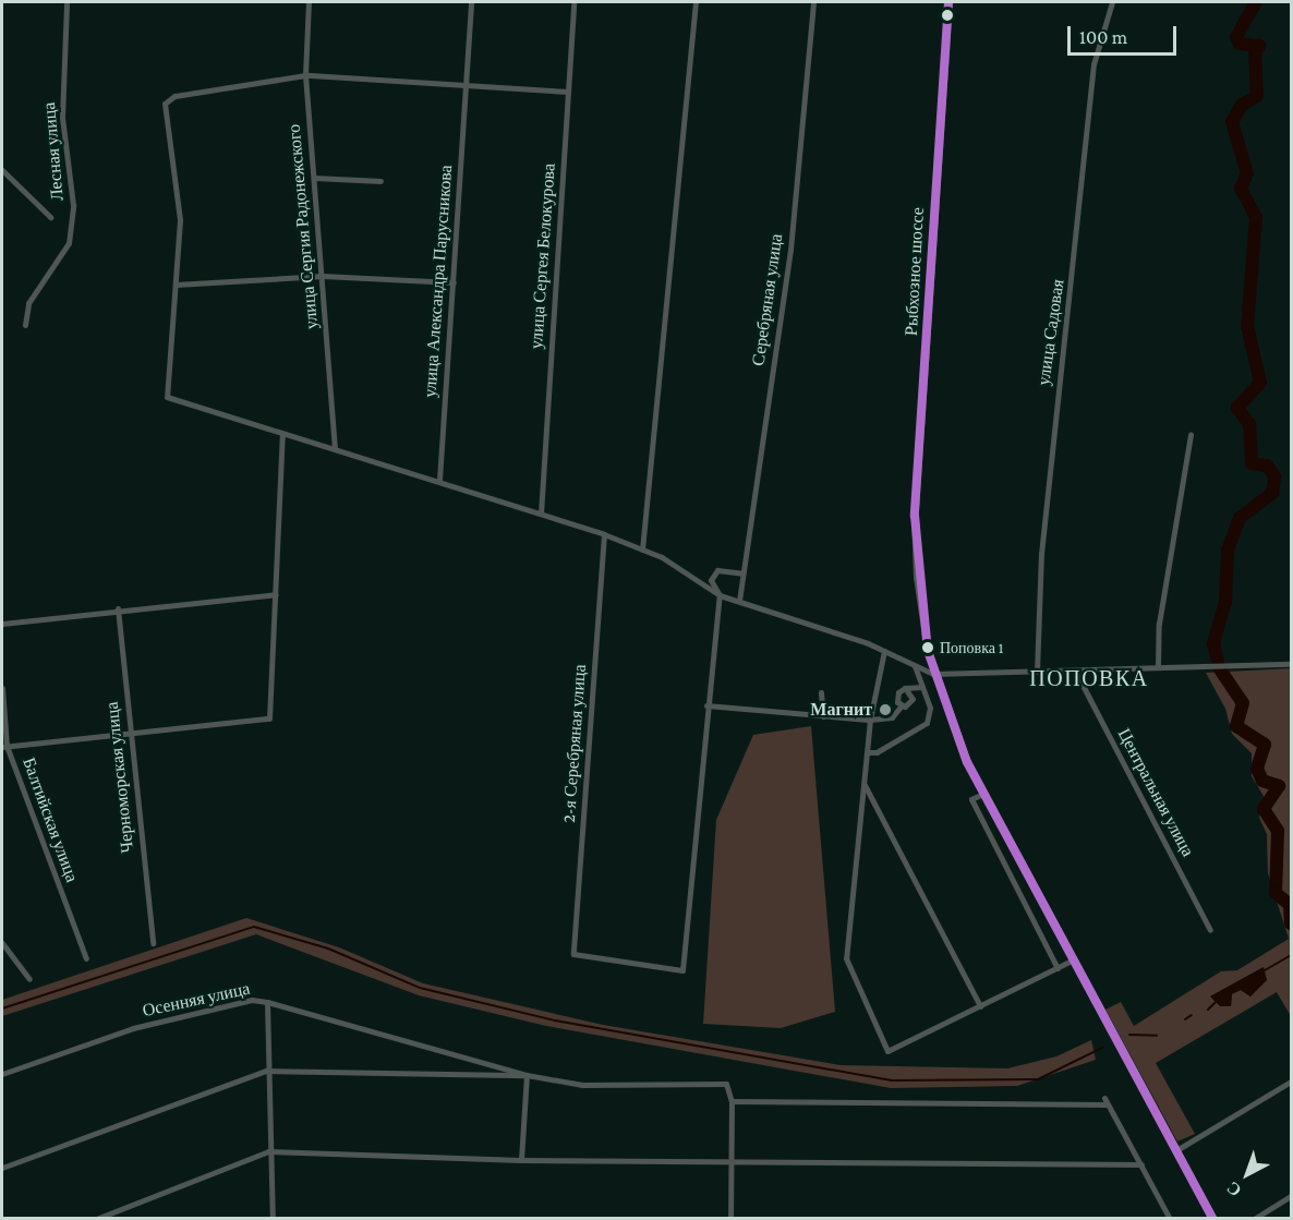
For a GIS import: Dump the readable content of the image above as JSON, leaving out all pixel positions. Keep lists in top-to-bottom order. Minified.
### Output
{"streets":{"street":["Лесная улица","улица Сергия Радонежского","улица Сергея Белокурова","Рыбхозное шоссе","улица Александра Парусникова","Серебряная улица","улица Садовая","2-я Серебряная улица","Черноморская улица","Центральная улица","Балтийская улица","Осенняя улица"]},"districts":["ПОПОВКА"],"places":["Поповка 1","Магнит"],"scale_bar":"100 m","north":"bottom left"}
